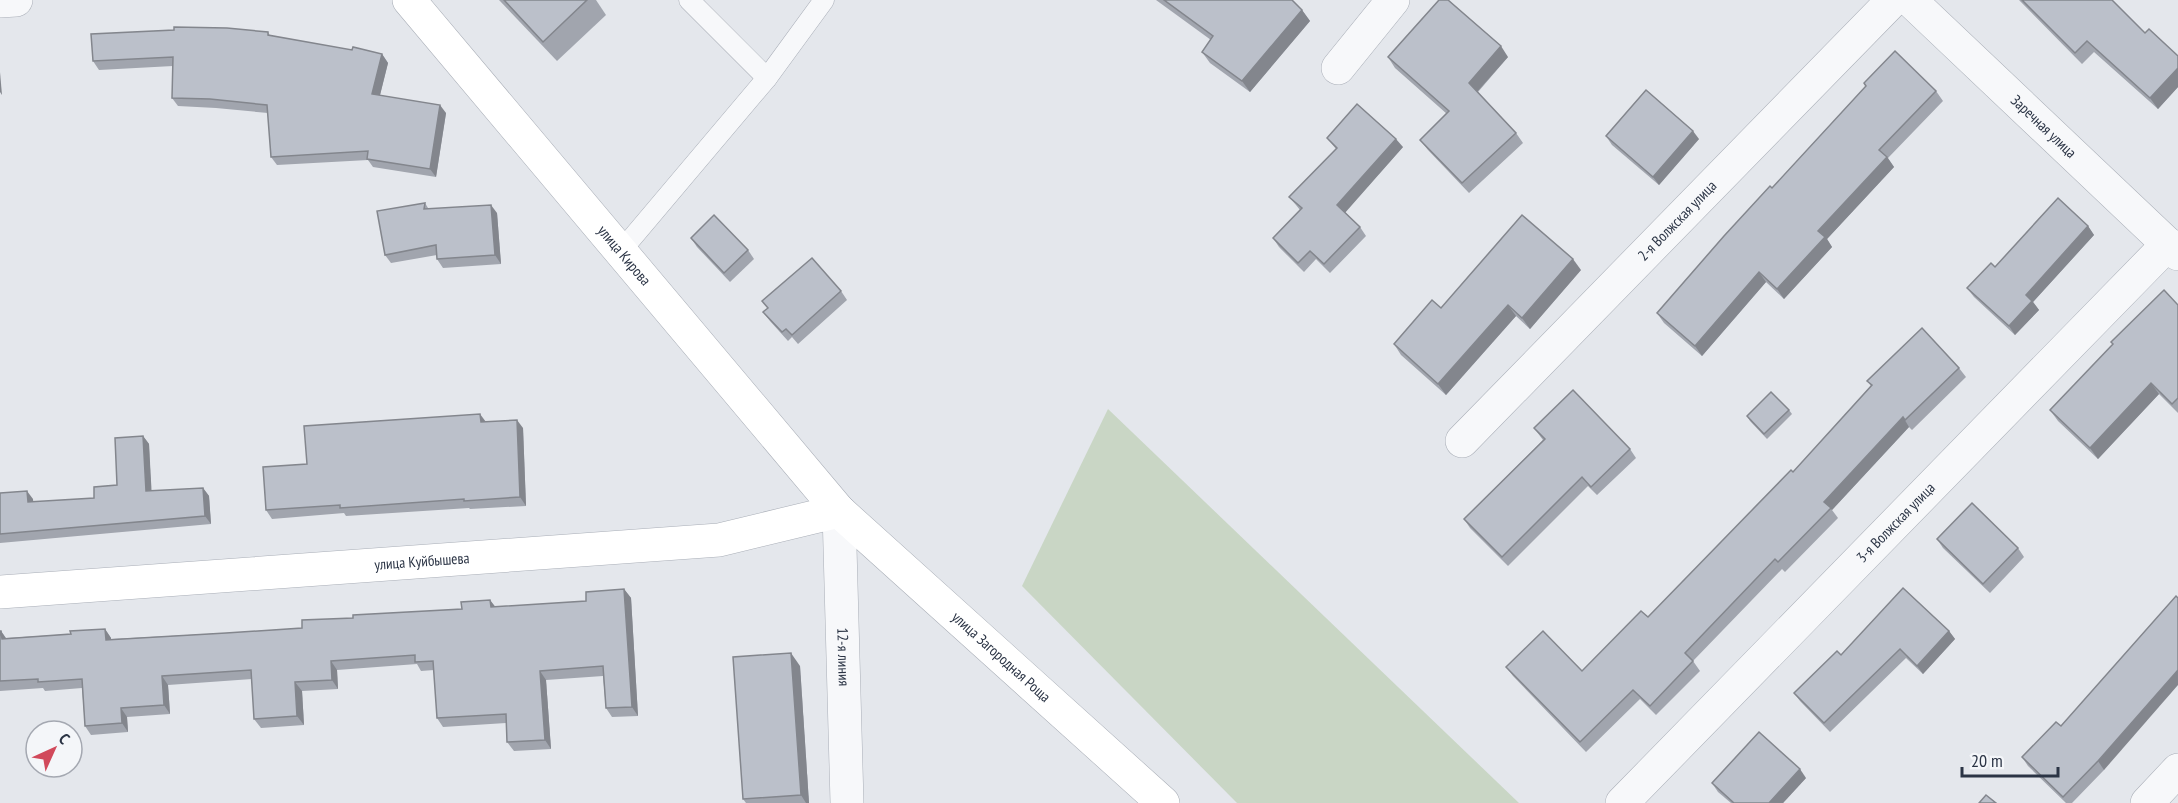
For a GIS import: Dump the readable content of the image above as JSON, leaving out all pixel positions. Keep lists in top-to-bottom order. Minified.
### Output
{"streets":{"street":["Заречная улица","2-я Волжская улица","улица Кирова","3-я Волжская улица","улица Куйбышева","12-я линия","улица Загородная Роща"]},"crossings":[["Заречная улица","3-я Волжская улица"],["улица Кирова","улица Куйбышева"],["улица Кирова","12-я линия"],["улица Кирова","улица Загородная Роща"],["улица Куйбышева","12-я линия"],["улица Куйбышева","улица Загородная Роща"],["12-я линия","улица Загородная Роща"]],"scale_bar":"20 m","north":"top right"}
